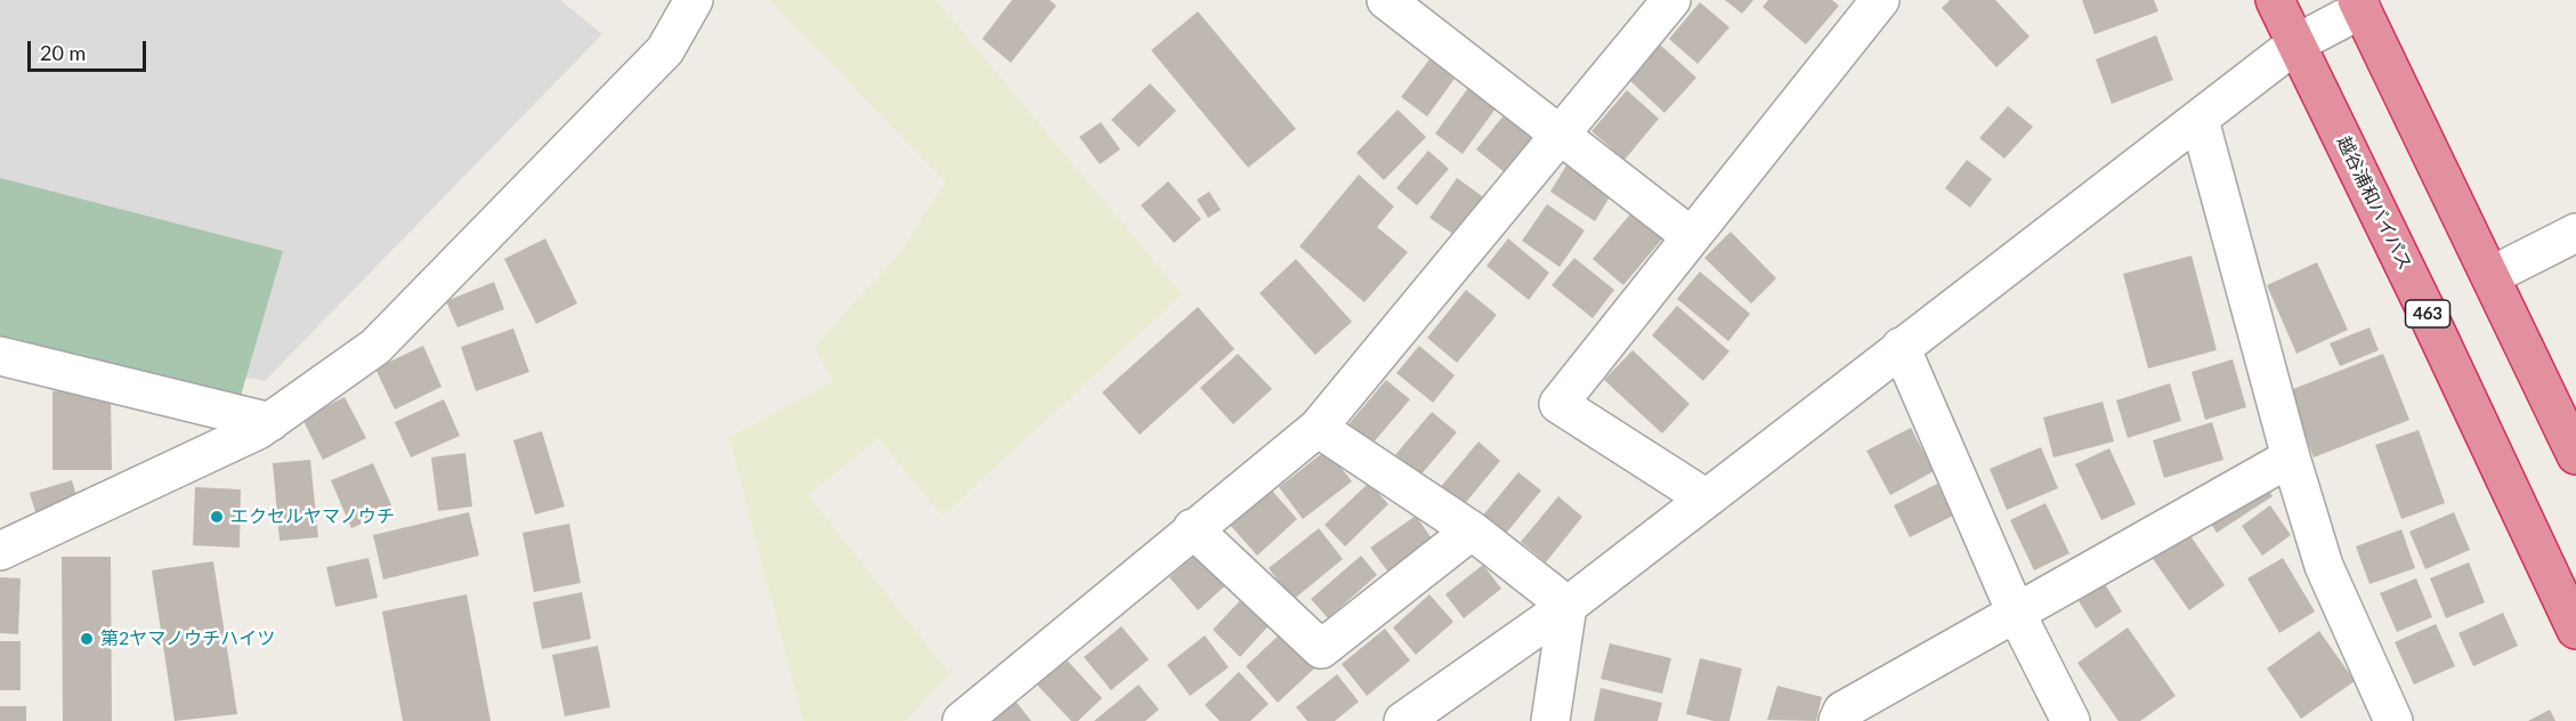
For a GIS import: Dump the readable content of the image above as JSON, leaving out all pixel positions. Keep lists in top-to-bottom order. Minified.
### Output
{"streets":{"highway":["越谷浦和バイパス","463"]},"places":["エクセルヤマノウチ","第2ヤマノウチハイツ"],"scale_bar":"20 m"}
